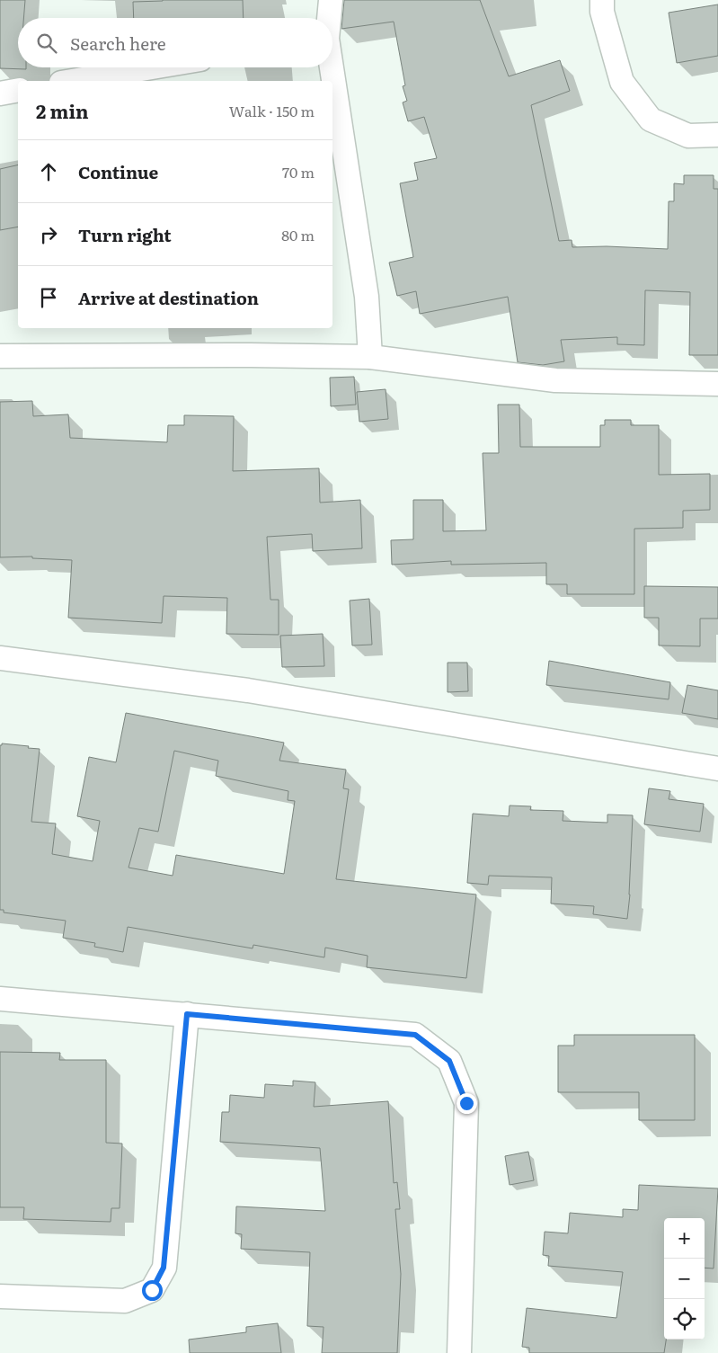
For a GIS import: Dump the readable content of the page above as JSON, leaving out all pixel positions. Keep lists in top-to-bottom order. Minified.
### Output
{"page":{"search":"Search here","heading":["2 min","Walk · 150 m"],"list":[["Continue","70 m"],["Turn right","80 m"],"Arrive at destination"],"map_buttons":["+","−"]}}
